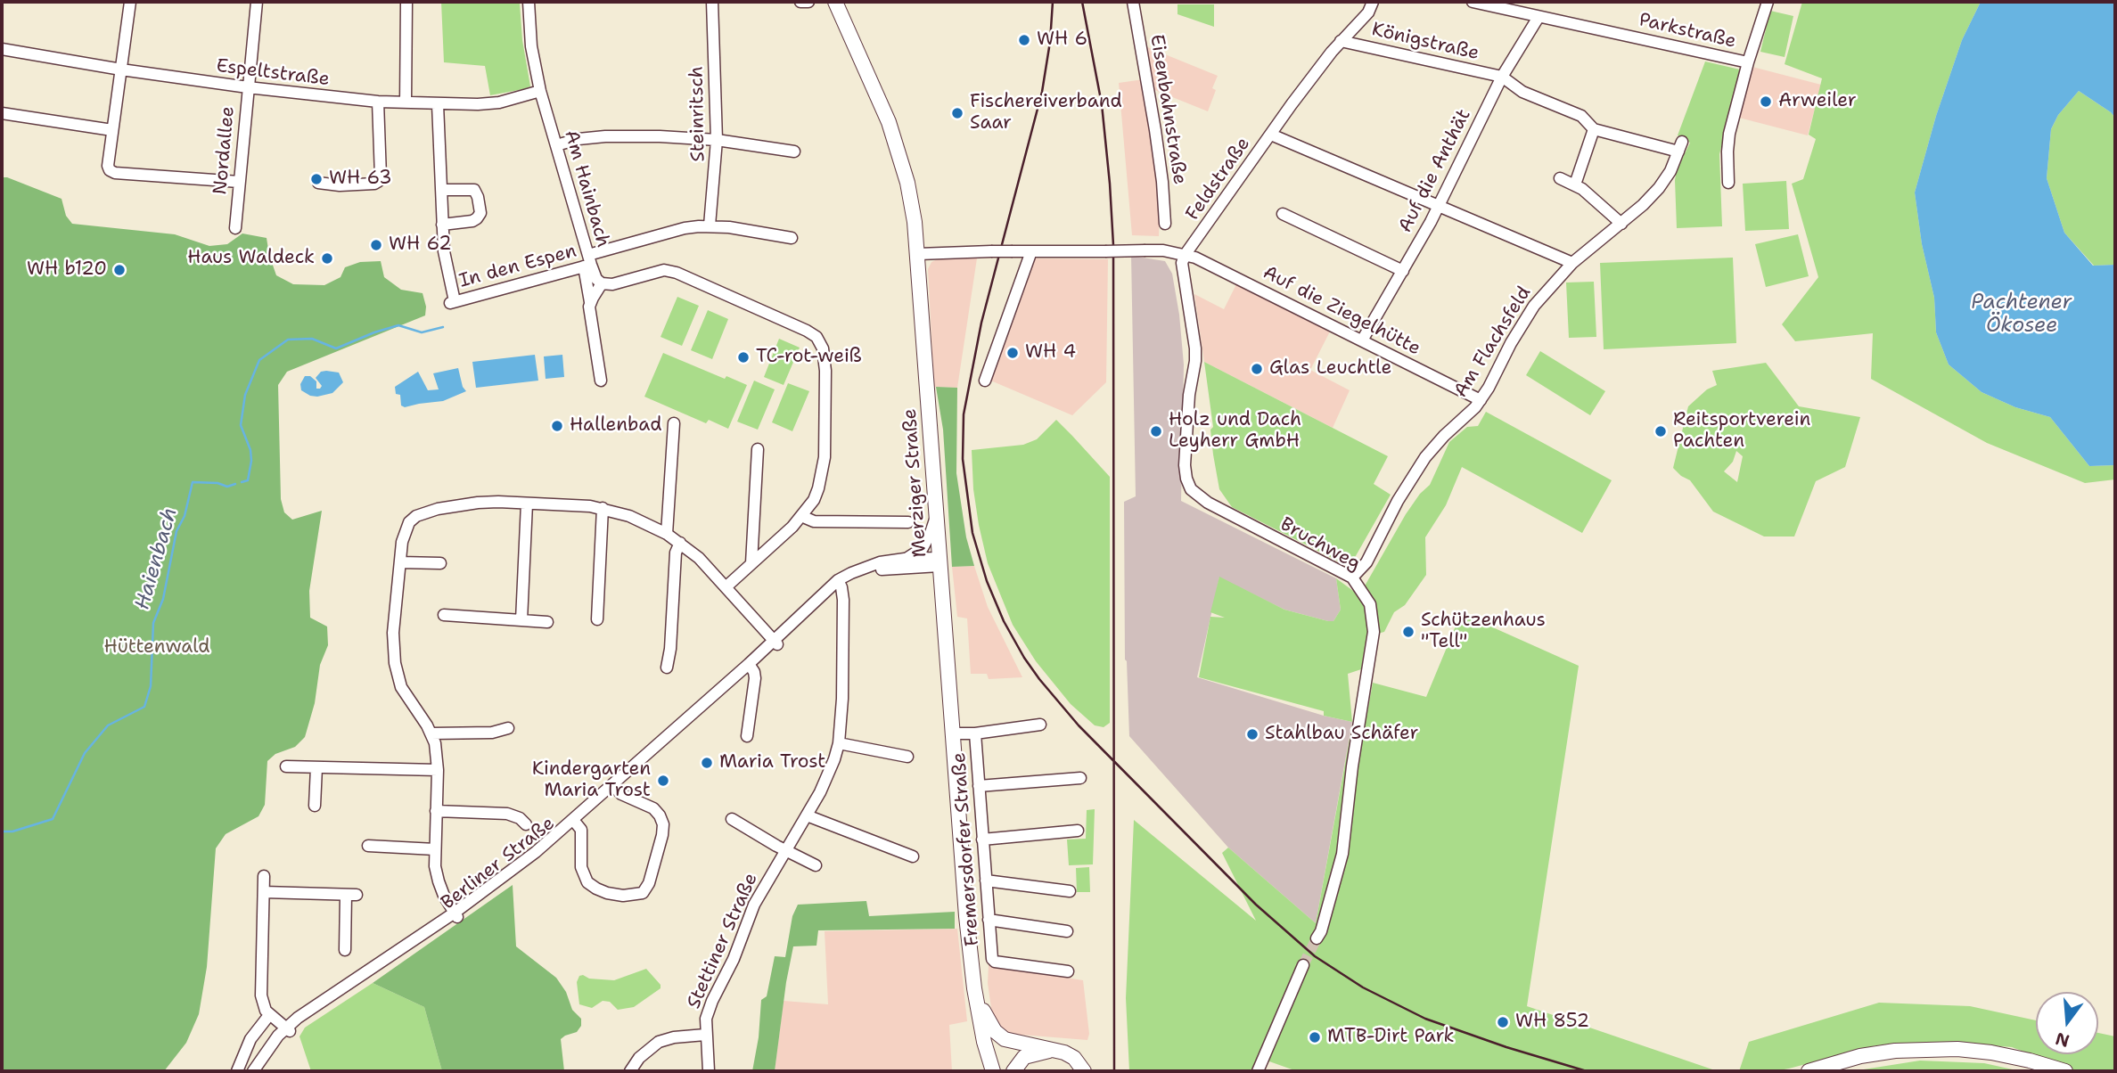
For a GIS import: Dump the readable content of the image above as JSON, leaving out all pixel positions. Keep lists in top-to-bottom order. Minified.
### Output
{"streets":{"main road":["Merziger Straße"],"street":["Parkstraße","Königstraße","Espeltstraße","Eisenbahnstraße","Steinritsch","Nordallee","Auf die Anthät","Feldstraße","Am Hainbach","In den Espen","Auf die Ziegelhütte","Am Flachsfeld","Bruchweg","Fremersdorfer Straße","Berliner Straße","Stettiner Straße"]},"crossings":[["Parkstraße","Auf die Anthät"],["Königstraße","Auf die Anthät"],["Königstraße","Feldstraße"],["Espeltstraße","Nordallee"],["Espeltstraße","Am Hainbach"],["Espeltstraße","In den Espen"],["Steinritsch","In den Espen"],["Auf die Anthät","Auf die Ziegelhütte"],["Feldstraße","Auf die Ziegelhütte"],["Feldstraße","Bruchweg"],["Am Hainbach","In den Espen"],["Auf die Ziegelhütte","Am Flachsfeld"],["Auf die Ziegelhütte","Bruchweg"],["Am Flachsfeld","Bruchweg"],["Merziger Straße","Berliner Straße"],["Berliner Straße","Stettiner Straße"]],"water":["Pachtener Ökosee","Haienbach"],"parks":["Hüttenwald"],"places":["WH 6","Arweiler","Fischereiverband Saar","WH 63","WH 62","Haus Waldeck","WH b120","WH 4","TC-rot-weiß","Glas Leuchtle","Hallenbad","Holz und Dach Leyherr GmbH","Reitsportverein Pachten","Schützenhaus \"Tell\"","Stahlbau Schäfer","Maria Trost","Kindergarten Maria Trost","WH 852","MTB-Dirt Park"],"north":"bottom"}
